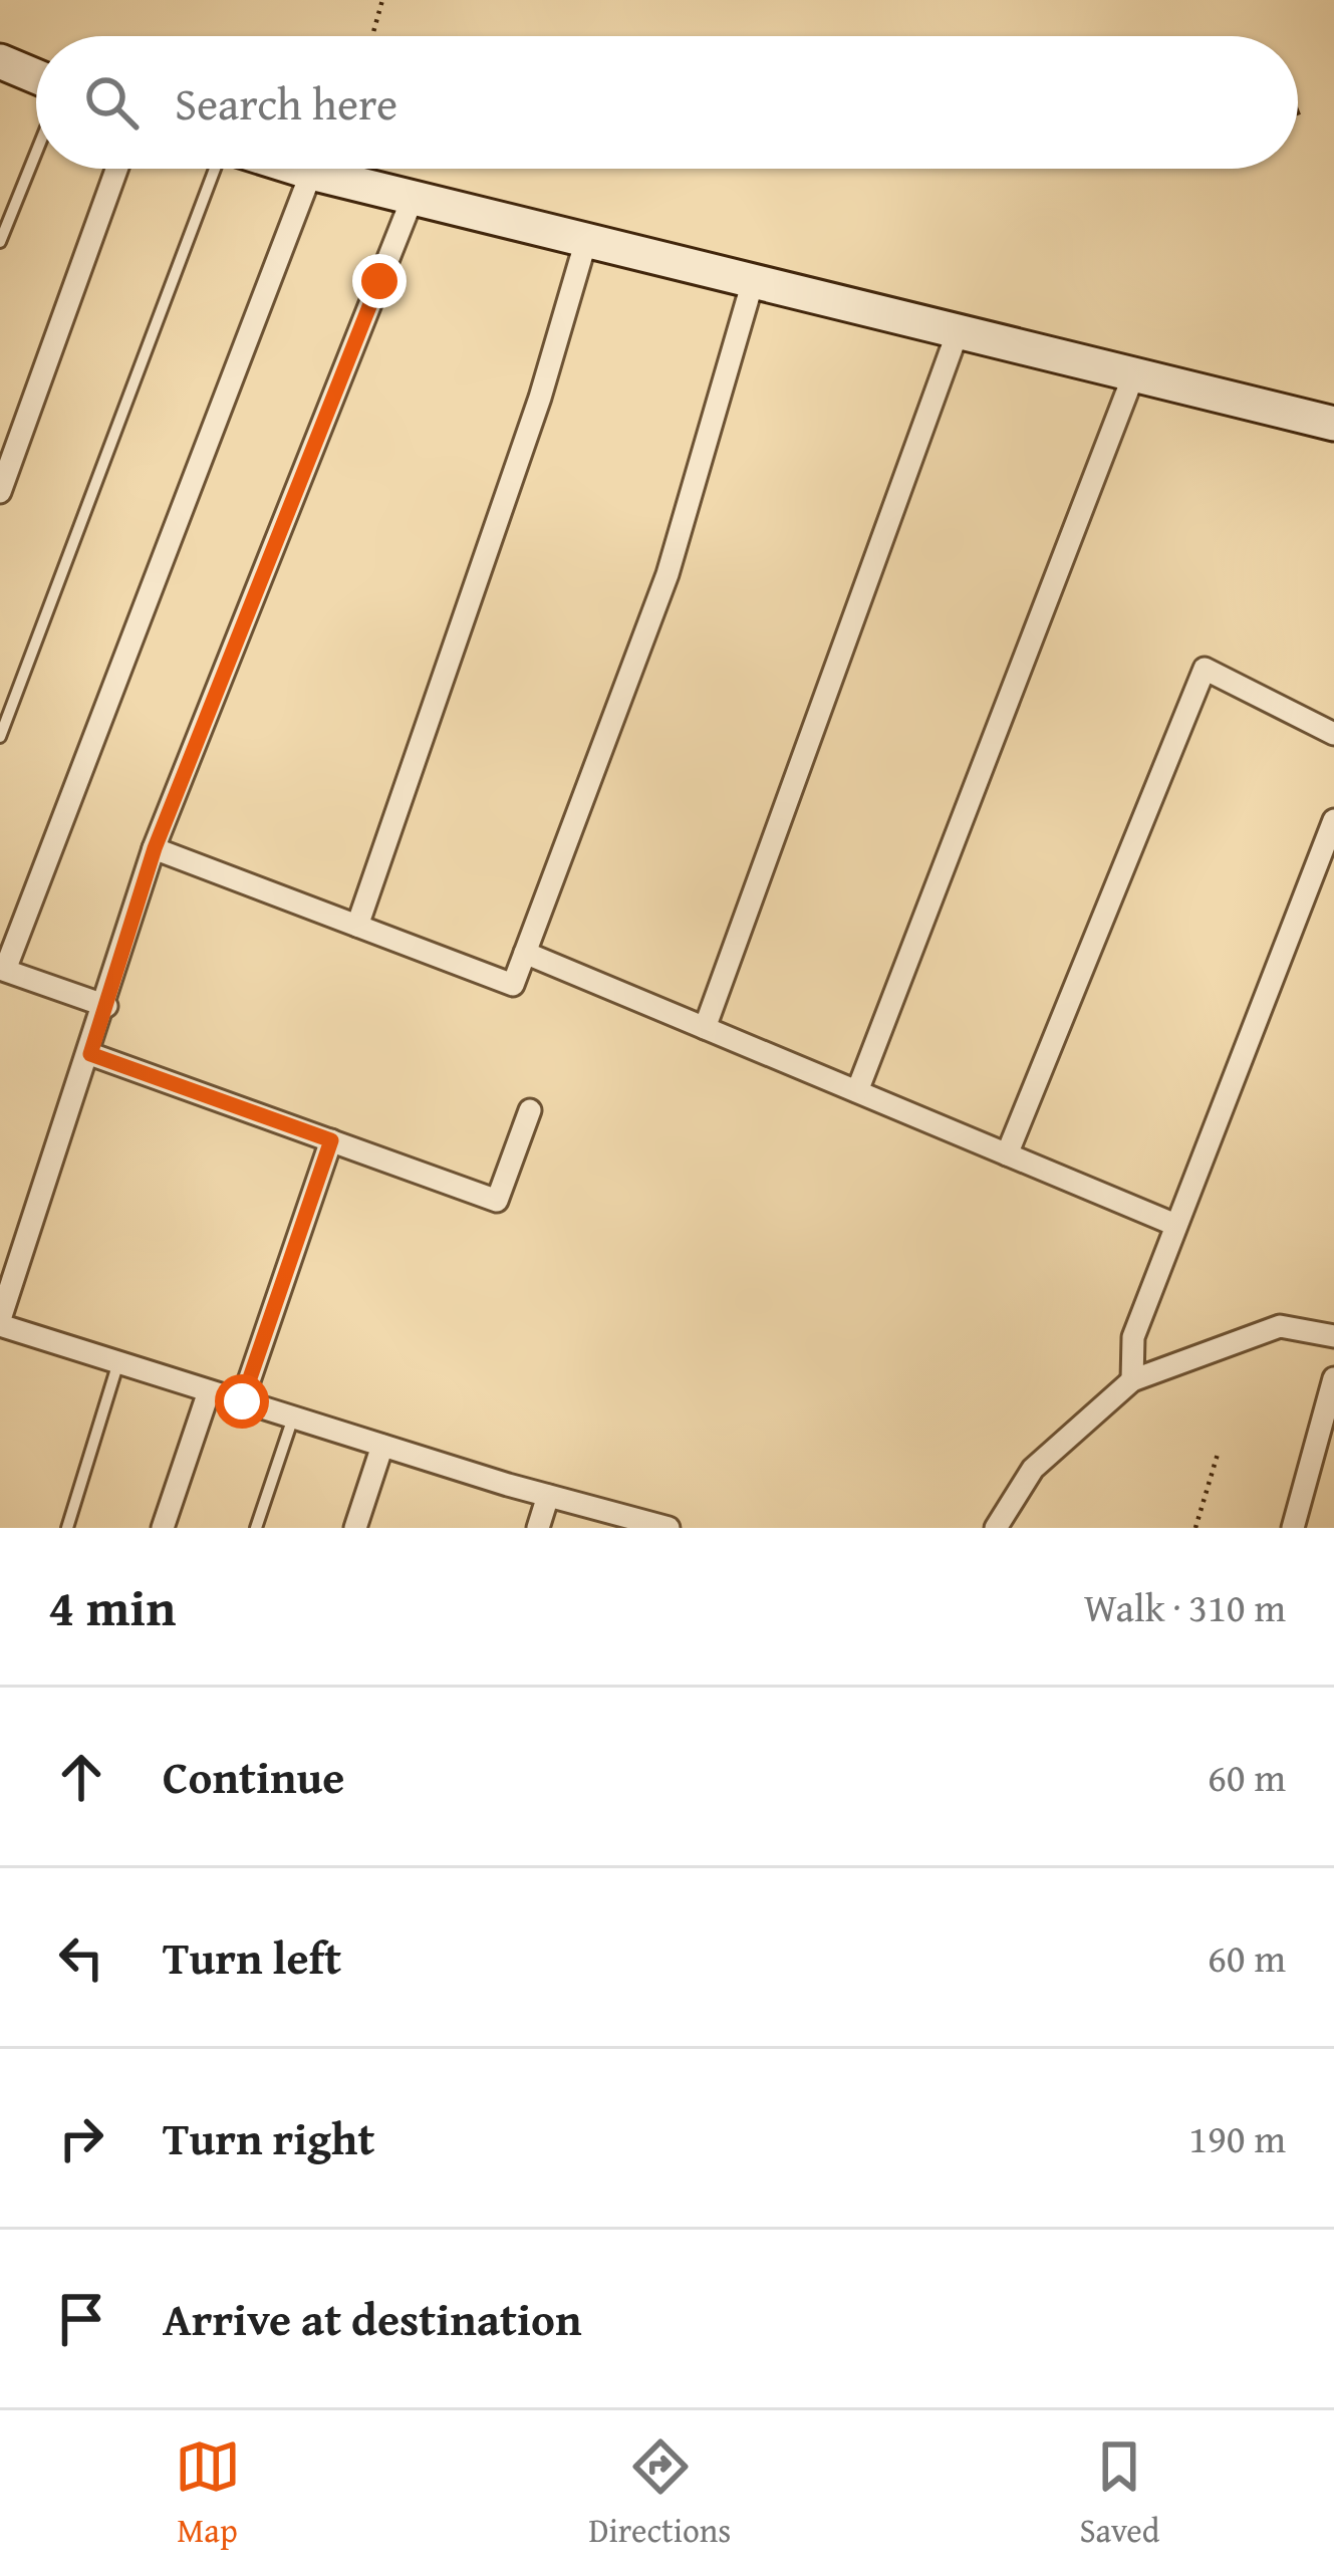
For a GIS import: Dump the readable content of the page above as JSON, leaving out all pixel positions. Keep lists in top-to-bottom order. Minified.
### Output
{"page":{"search":"Search here","heading":["4 min","Walk · 310 m"],"list":[["Continue","60 m"],["Turn left","60 m"],["Turn right","190 m"],"Arrive at destination"],"nav":["Map","Directions","Saved"]}}
